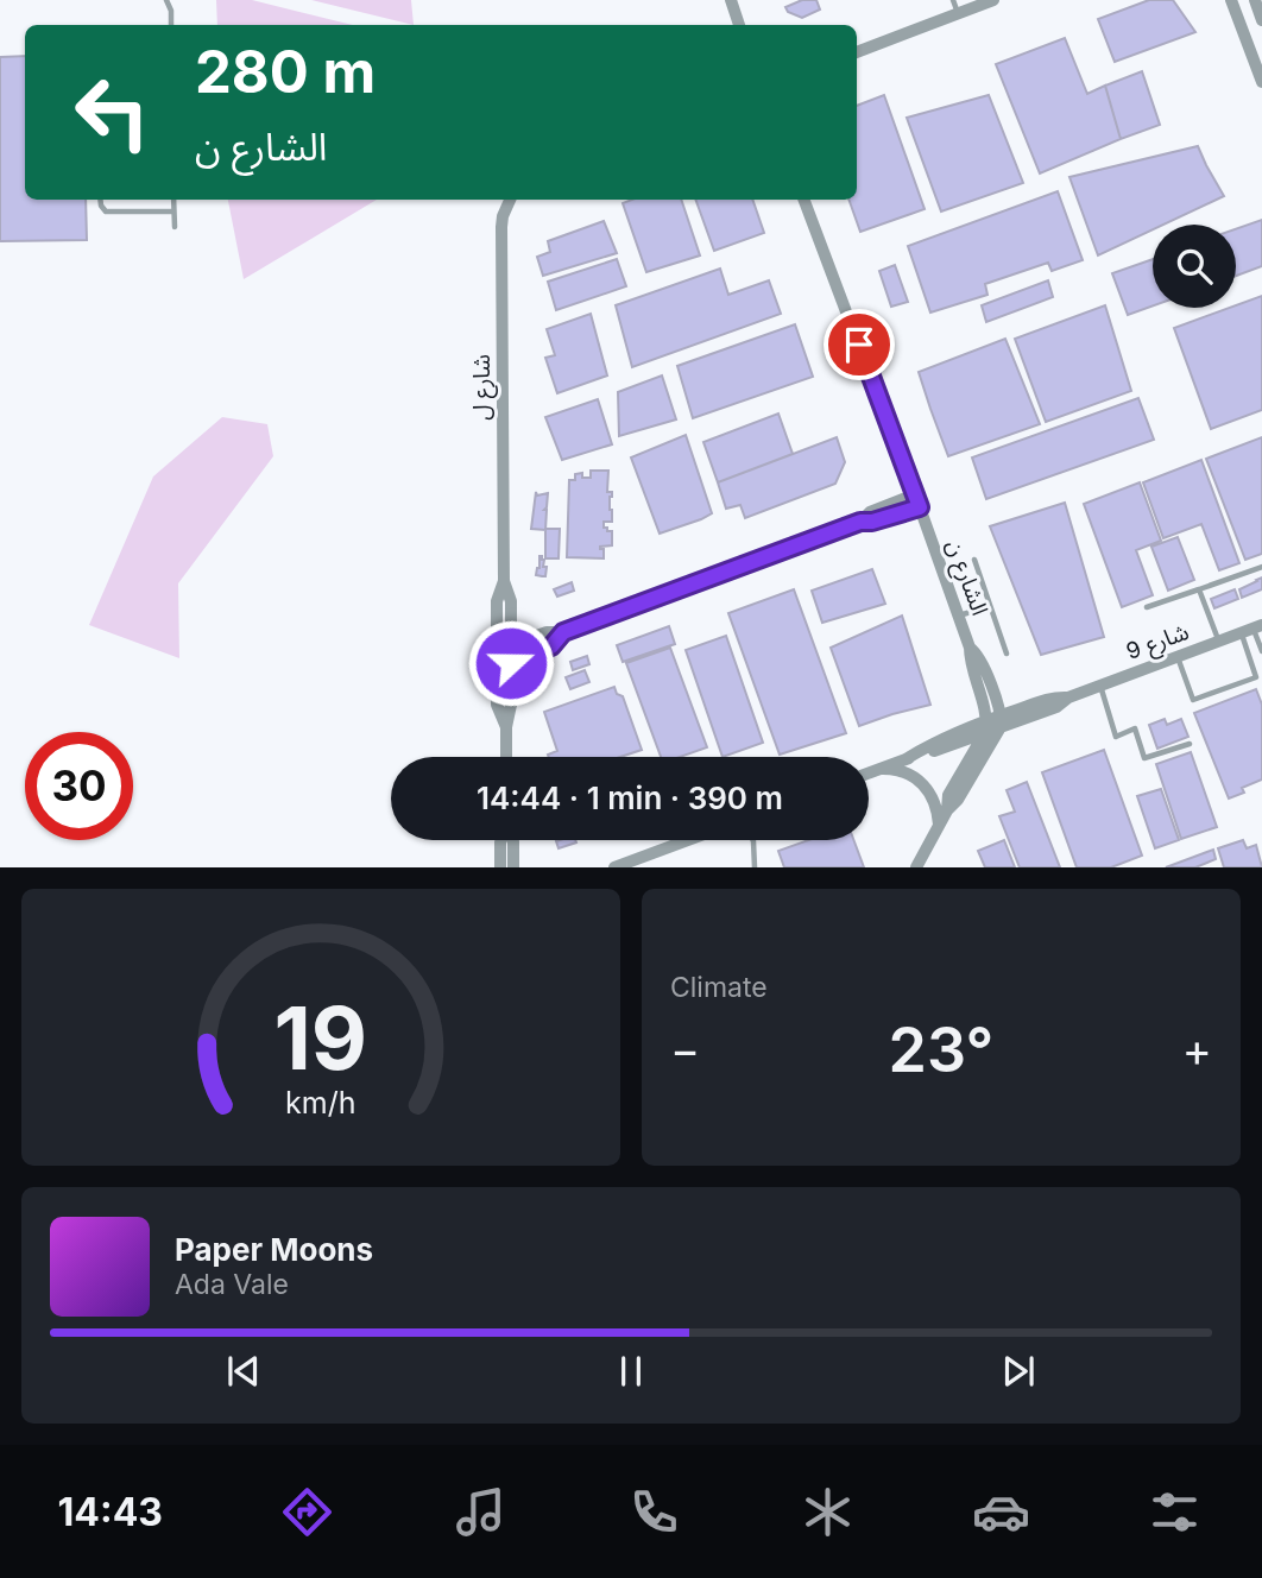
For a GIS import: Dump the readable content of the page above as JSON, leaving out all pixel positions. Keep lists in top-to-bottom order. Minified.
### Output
{"streets":{"street":["شارع ل","الشارع ن","شارع 9"]},"crossings":[["الشارع ن","شارع 9"]],"page":{"turn":["280 m","الشارع ن"],"limit":"30","trip":"14:44 · 1 min · 390 m","tile":"Climate","heat":["−","23°","+"],"song":["Paper Moons","Ada Vale"],"tabs":"14:43","gauge":["19","km/h"]}}
